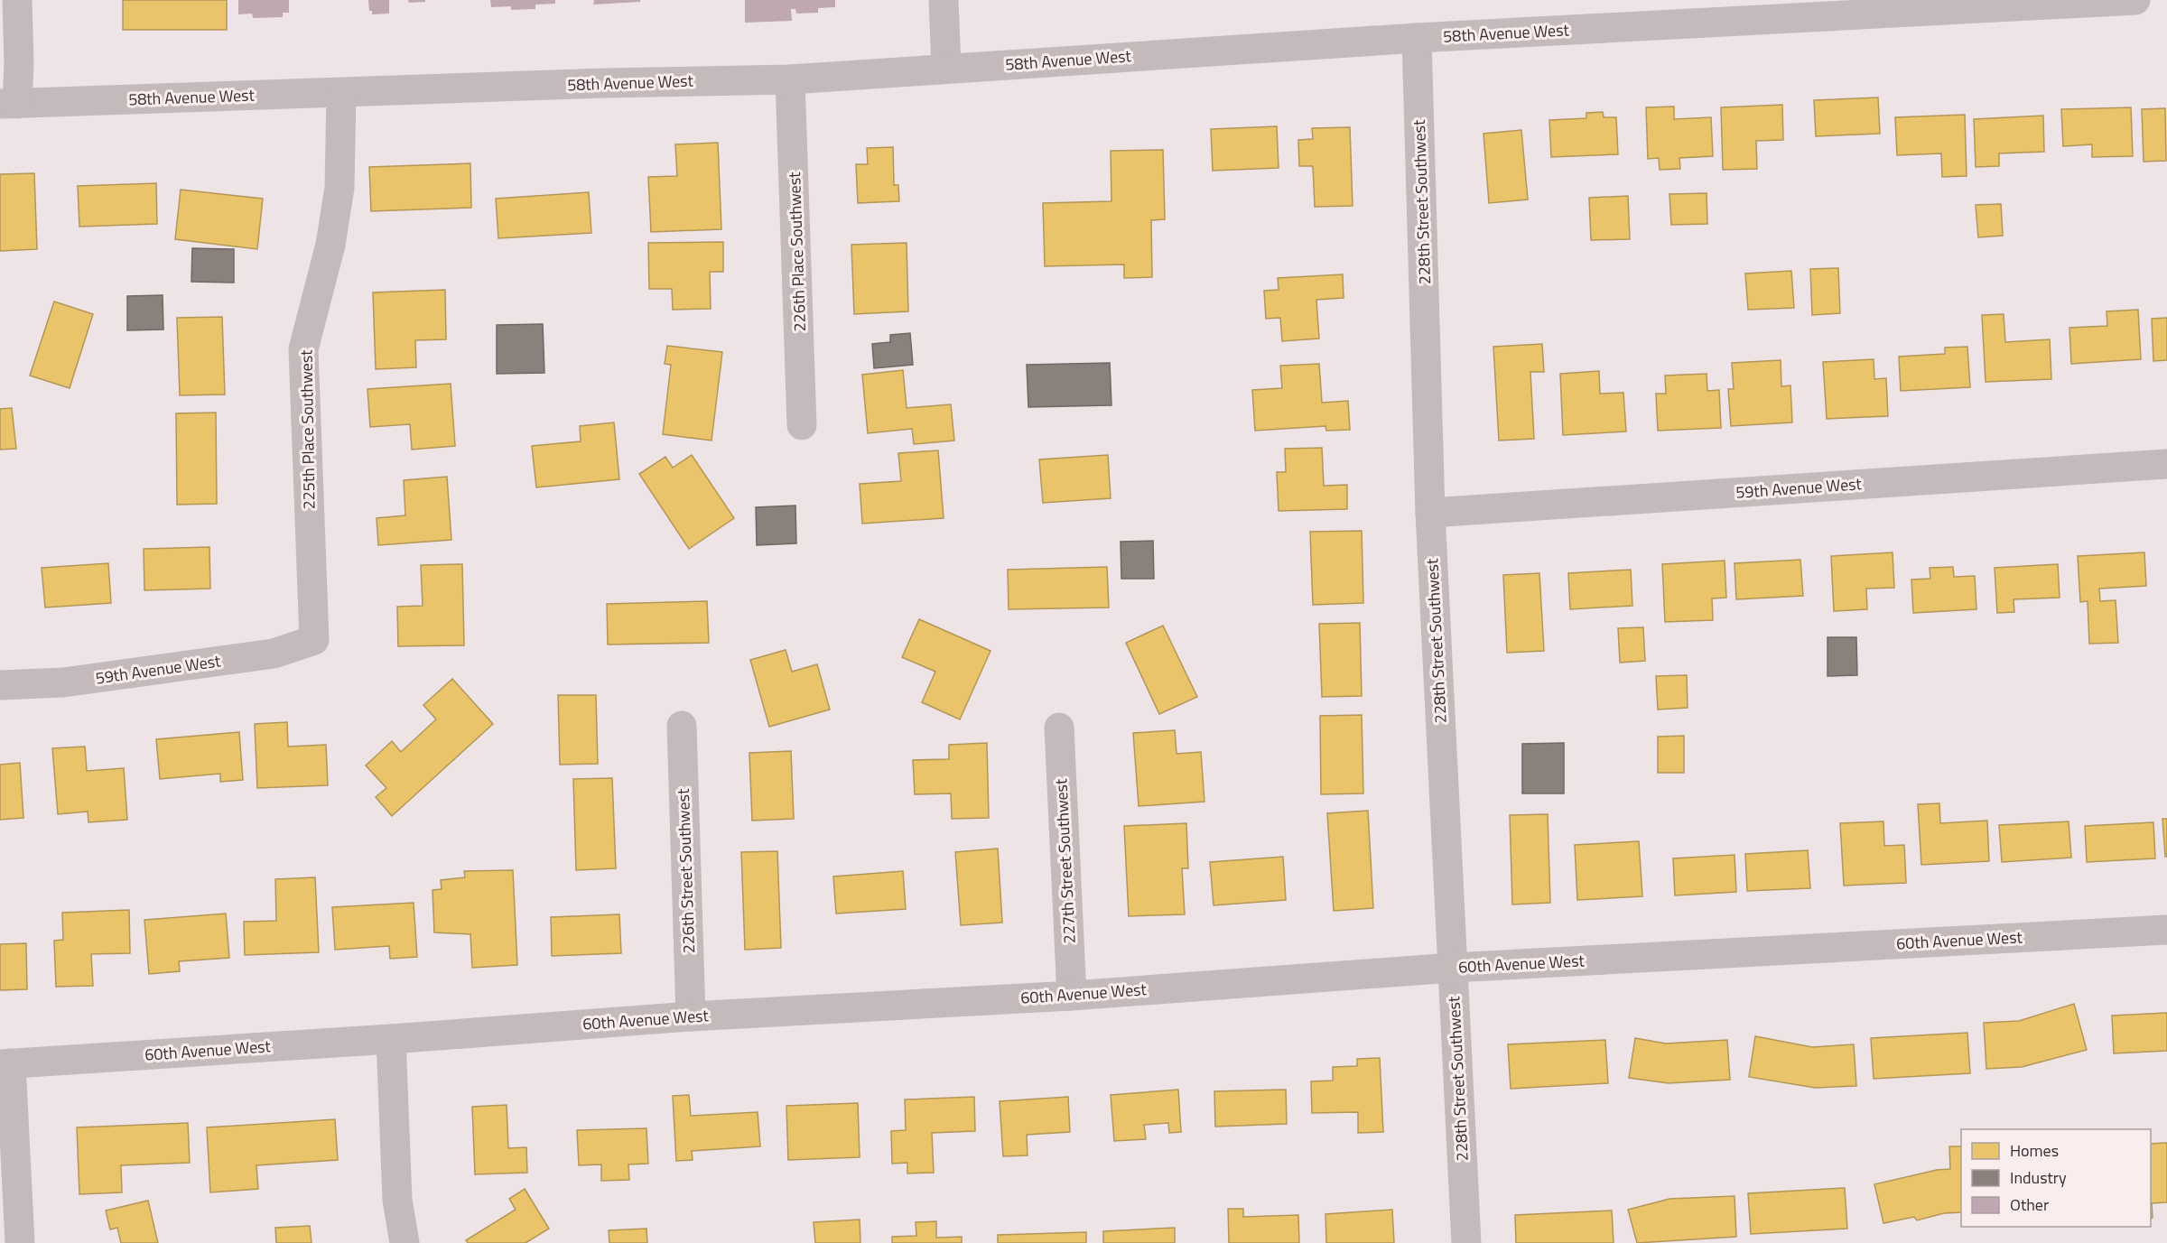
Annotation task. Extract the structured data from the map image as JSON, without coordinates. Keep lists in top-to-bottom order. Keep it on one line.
{"streets":{"street":["58th Avenue West","228th Street Southwest","226th Place Southwest","225th Place Southwest","59th Avenue West","227th Street Southwest","226th Street Southwest","60th Avenue West"]},"crossings":[["58th Avenue West","228th Street Southwest"],["58th Avenue West","226th Place Southwest"],["58th Avenue West","225th Place Southwest"],["228th Street Southwest","59th Avenue West"],["228th Street Southwest","60th Avenue West"],["225th Place Southwest","59th Avenue West"],["227th Street Southwest","60th Avenue West"],["226th Street Southwest","60th Avenue West"]],"legend":["Homes","Industry","Other"]}
